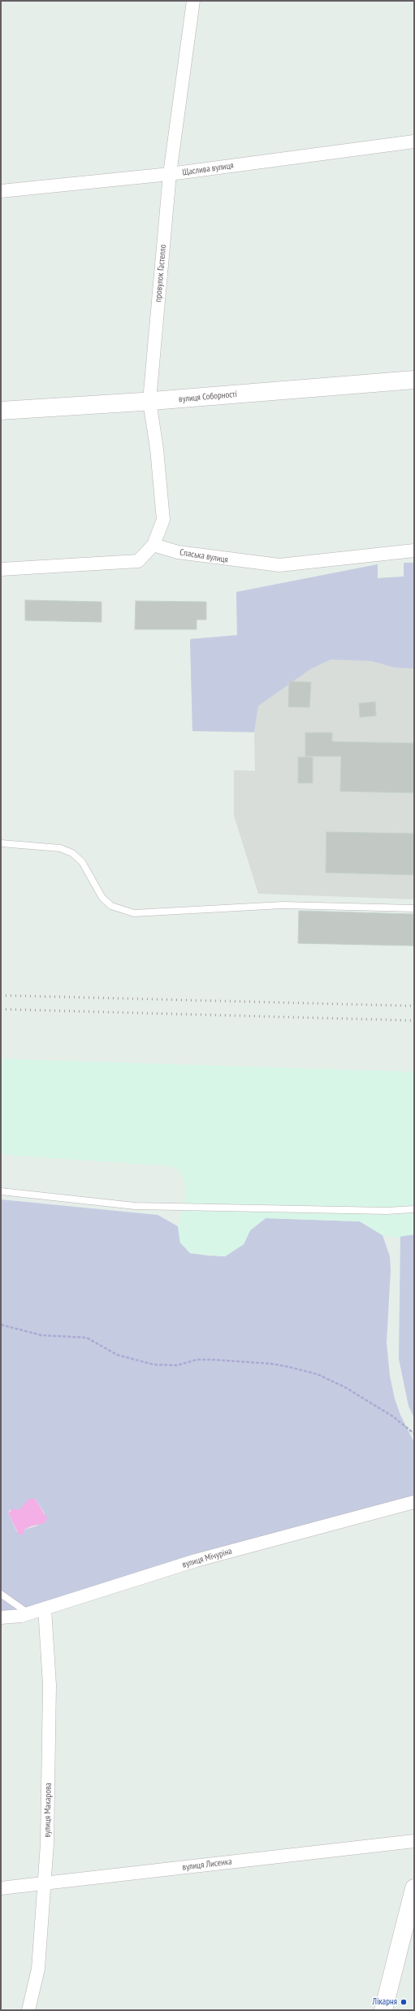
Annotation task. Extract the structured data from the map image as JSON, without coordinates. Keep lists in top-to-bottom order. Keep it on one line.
{"streets":{"street":["Щаслива вулиця","провулок Гастелло","вулиця Соборності","Спаська вулиця","вулиця Мічуріна","вулиця Макарова","вулиця Лисенка"]},"crossings":[["Щаслива вулиця","провулок Гастелло"],["провулок Гастелло","вулиця Соборності"],["провулок Гастелло","Спаська вулиця"],["вулиця Мічуріна","вулиця Макарова"],["вулиця Макарова","вулиця Лисенка"]],"places":["Лікарня"]}
